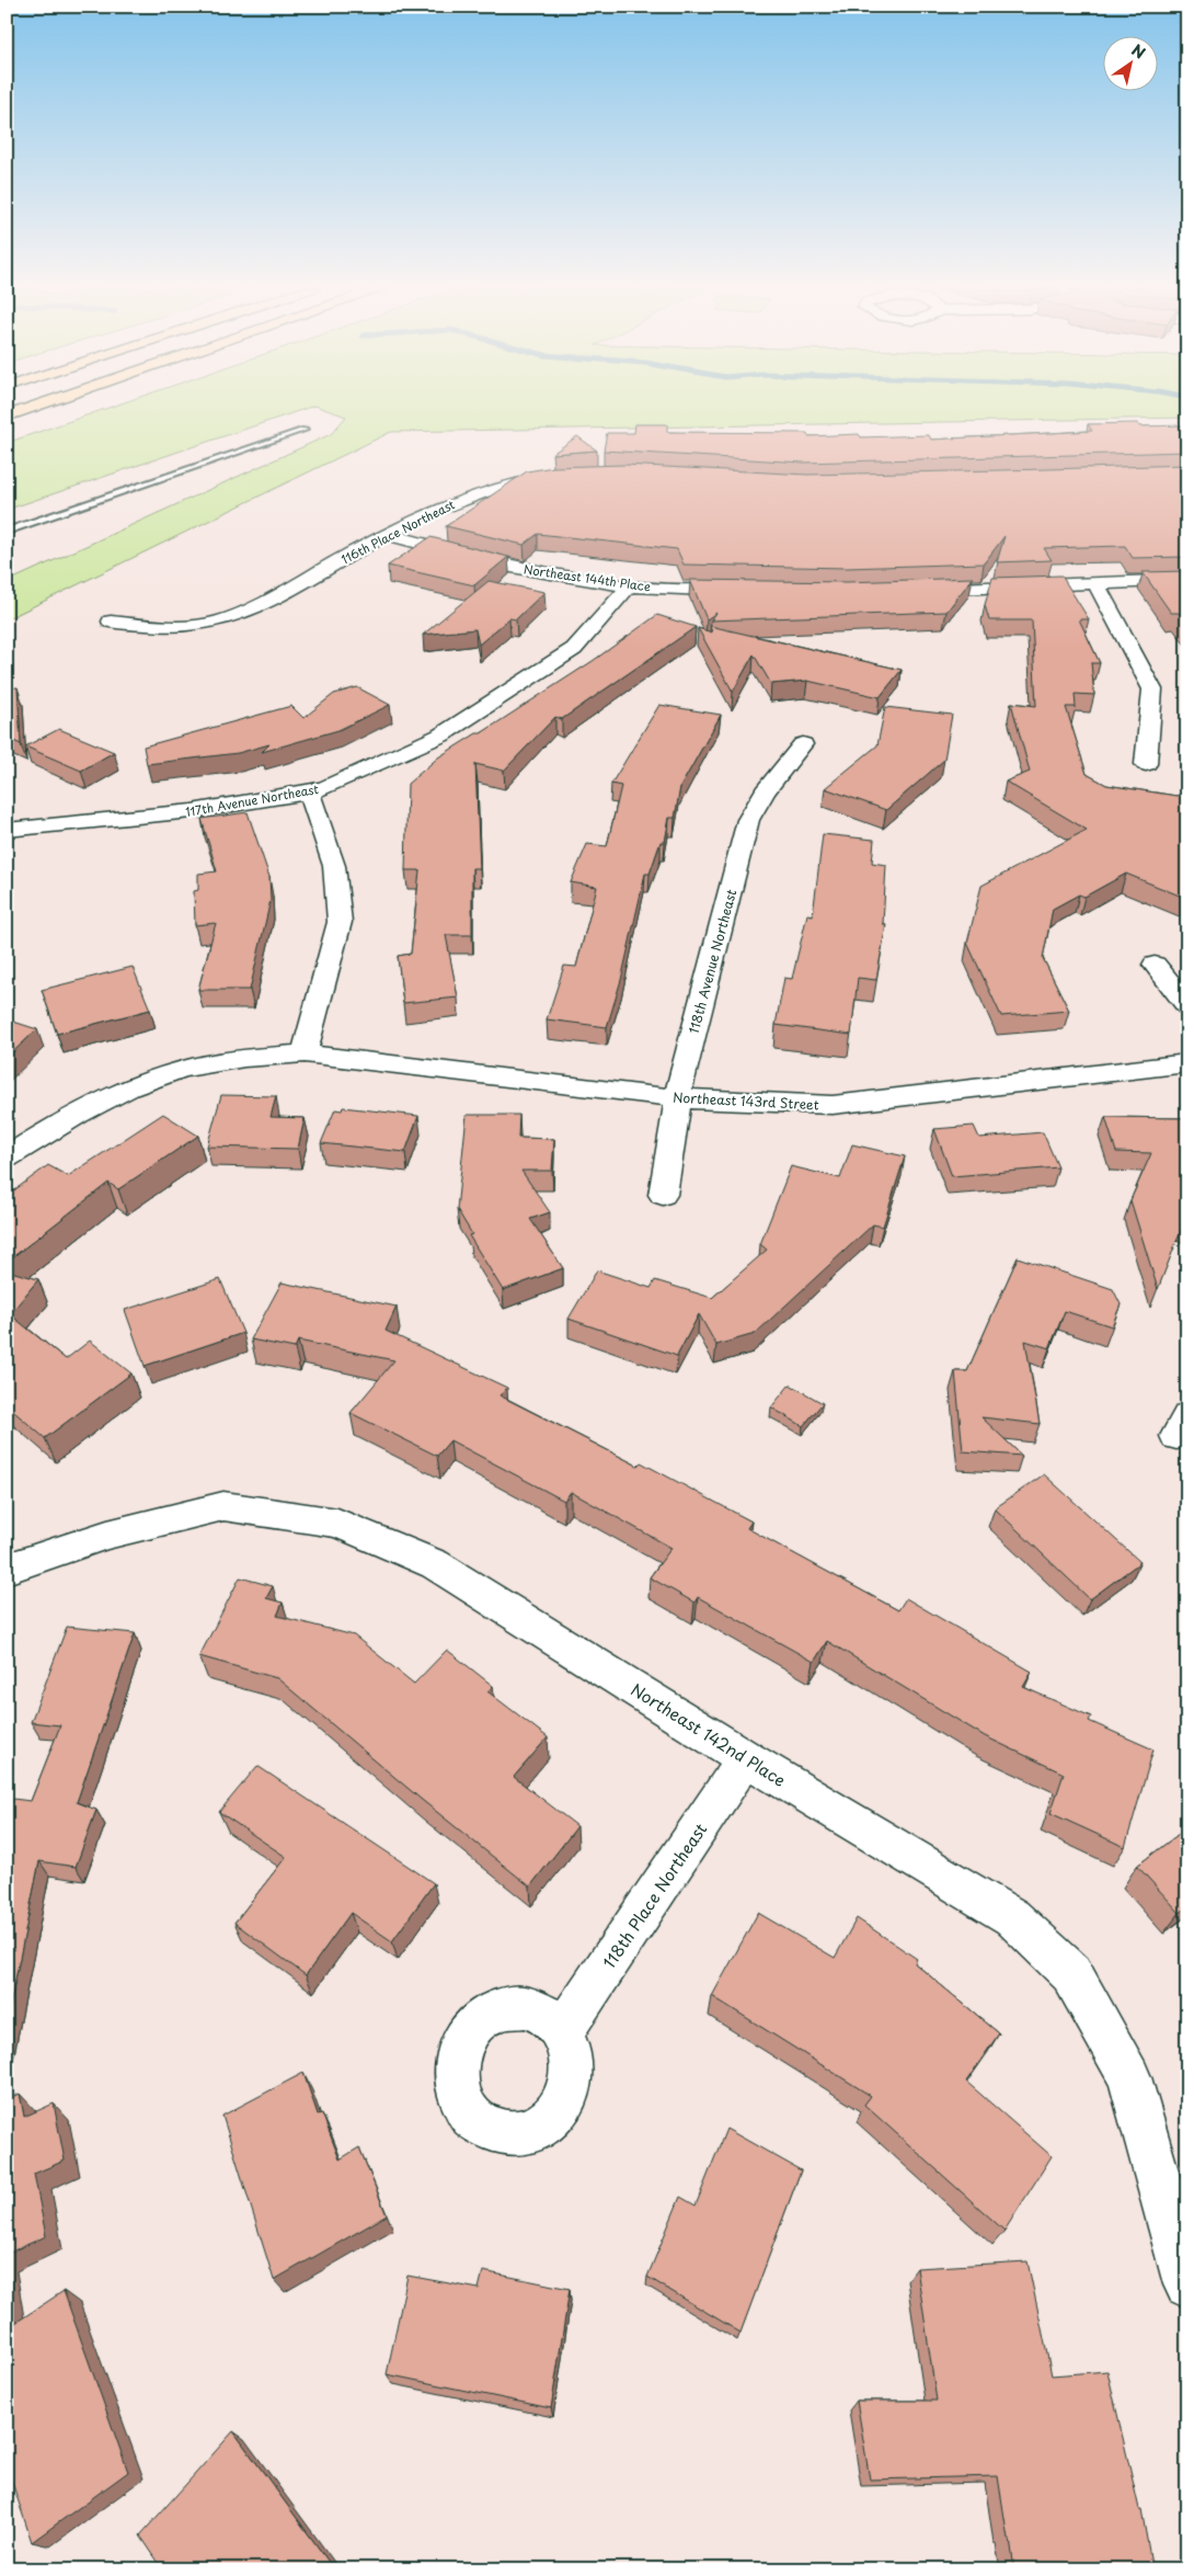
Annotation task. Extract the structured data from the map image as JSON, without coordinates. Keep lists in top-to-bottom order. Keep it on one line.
{"streets":{"street":["116th Place Northeast","Northeast 144th Place","117th Avenue Northeast","118th Avenue Northeast","Northeast 143rd Street","Northeast 142nd Place","118th Place Northeast"]},"crossings":[["116th Place Northeast","Northeast 144th Place"],["Northeast 144th Place","117th Avenue Northeast"],["118th Avenue Northeast","Northeast 143rd Street"],["Northeast 142nd Place","118th Place Northeast"]],"north":"top right"}
